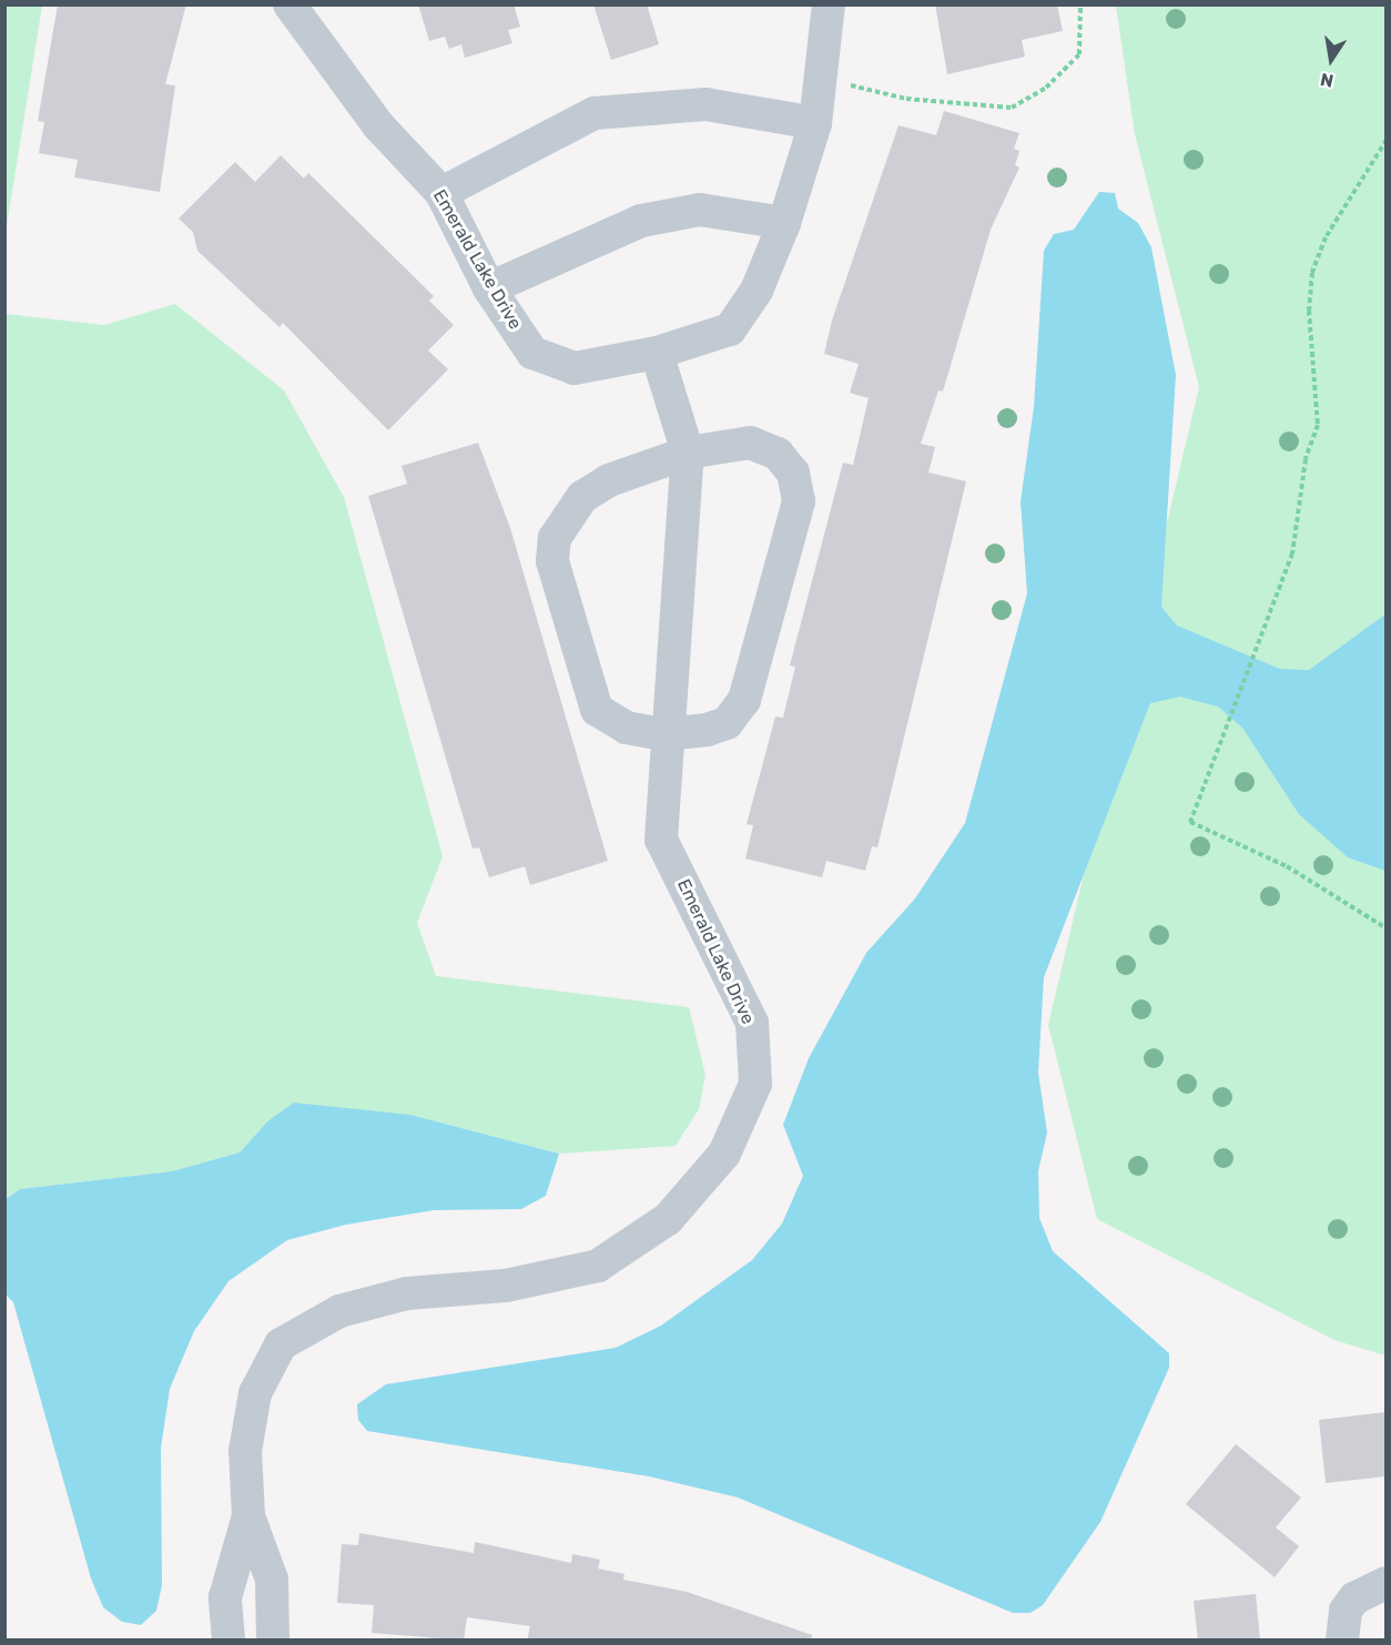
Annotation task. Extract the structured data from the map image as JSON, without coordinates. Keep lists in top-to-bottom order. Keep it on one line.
{"streets":{"street":["Emerald Lake Drive"]},"north":"bottom"}
